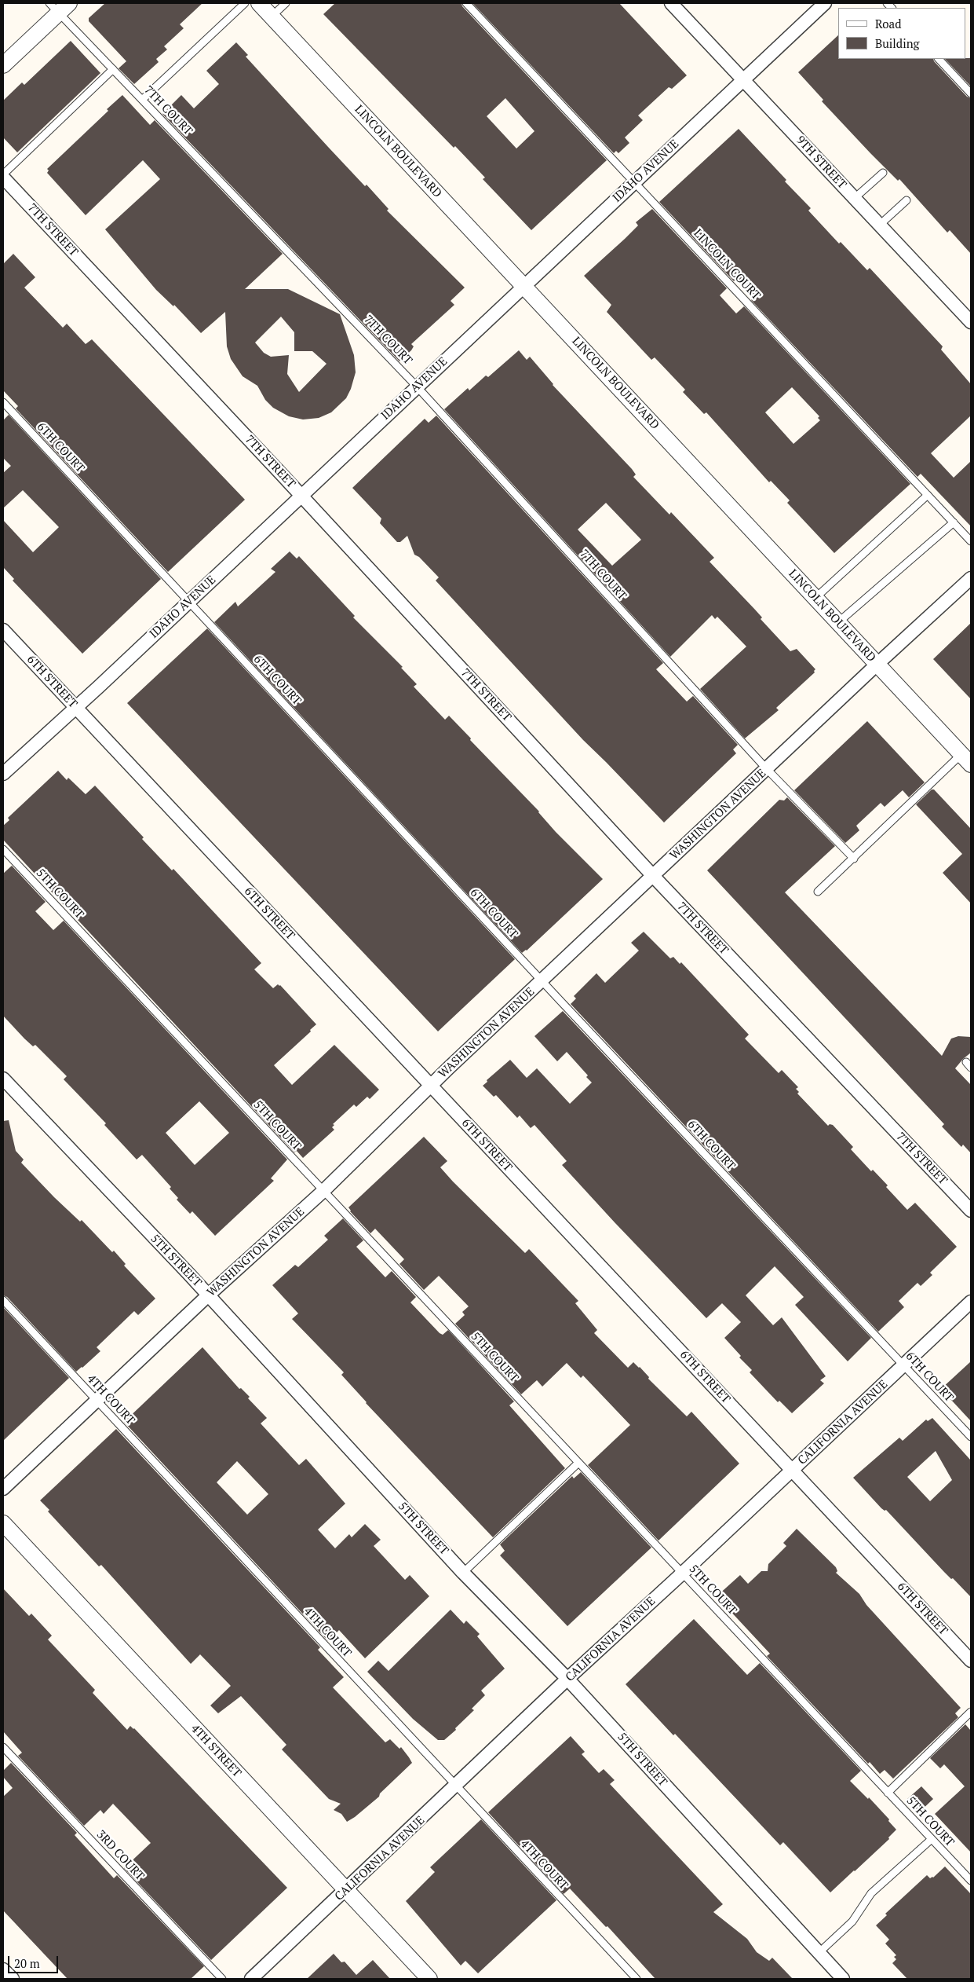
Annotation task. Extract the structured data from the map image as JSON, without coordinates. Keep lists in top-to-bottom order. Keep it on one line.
{"streets":{"street":["LINCOLN BOULEVARD","9TH STREET","IDAHO AVENUE","7TH STREET","6TH STREET","WASHINGTON AVENUE","5TH STREET","CALIFORNIA AVENUE","4TH STREET"],"lane":["7TH COURT","LINCOLN COURT","6TH COURT","5TH COURT","4TH COURT","3RD COURT"]},"crossings":[["7TH COURT","IDAHO AVENUE"],["7TH COURT","WASHINGTON AVENUE"],["LINCOLN BOULEVARD","IDAHO AVENUE"],["LINCOLN BOULEVARD","WASHINGTON AVENUE"],["9TH STREET","IDAHO AVENUE"],["IDAHO AVENUE","7TH STREET"],["IDAHO AVENUE","LINCOLN COURT"],["IDAHO AVENUE","6TH COURT"],["IDAHO AVENUE","6TH STREET"],["7TH STREET","WASHINGTON AVENUE"],["6TH COURT","WASHINGTON AVENUE"],["6TH COURT","CALIFORNIA AVENUE"],["6TH STREET","WASHINGTON AVENUE"],["6TH STREET","CALIFORNIA AVENUE"],["WASHINGTON AVENUE","5TH COURT"],["WASHINGTON AVENUE","5TH STREET"],["WASHINGTON AVENUE","4TH COURT"],["5TH COURT","CALIFORNIA AVENUE"],["5TH STREET","CALIFORNIA AVENUE"],["4TH COURT","CALIFORNIA AVENUE"],["CALIFORNIA AVENUE","4TH STREET"]],"legend":["Road","Building"],"scale_bar":"20 m"}
